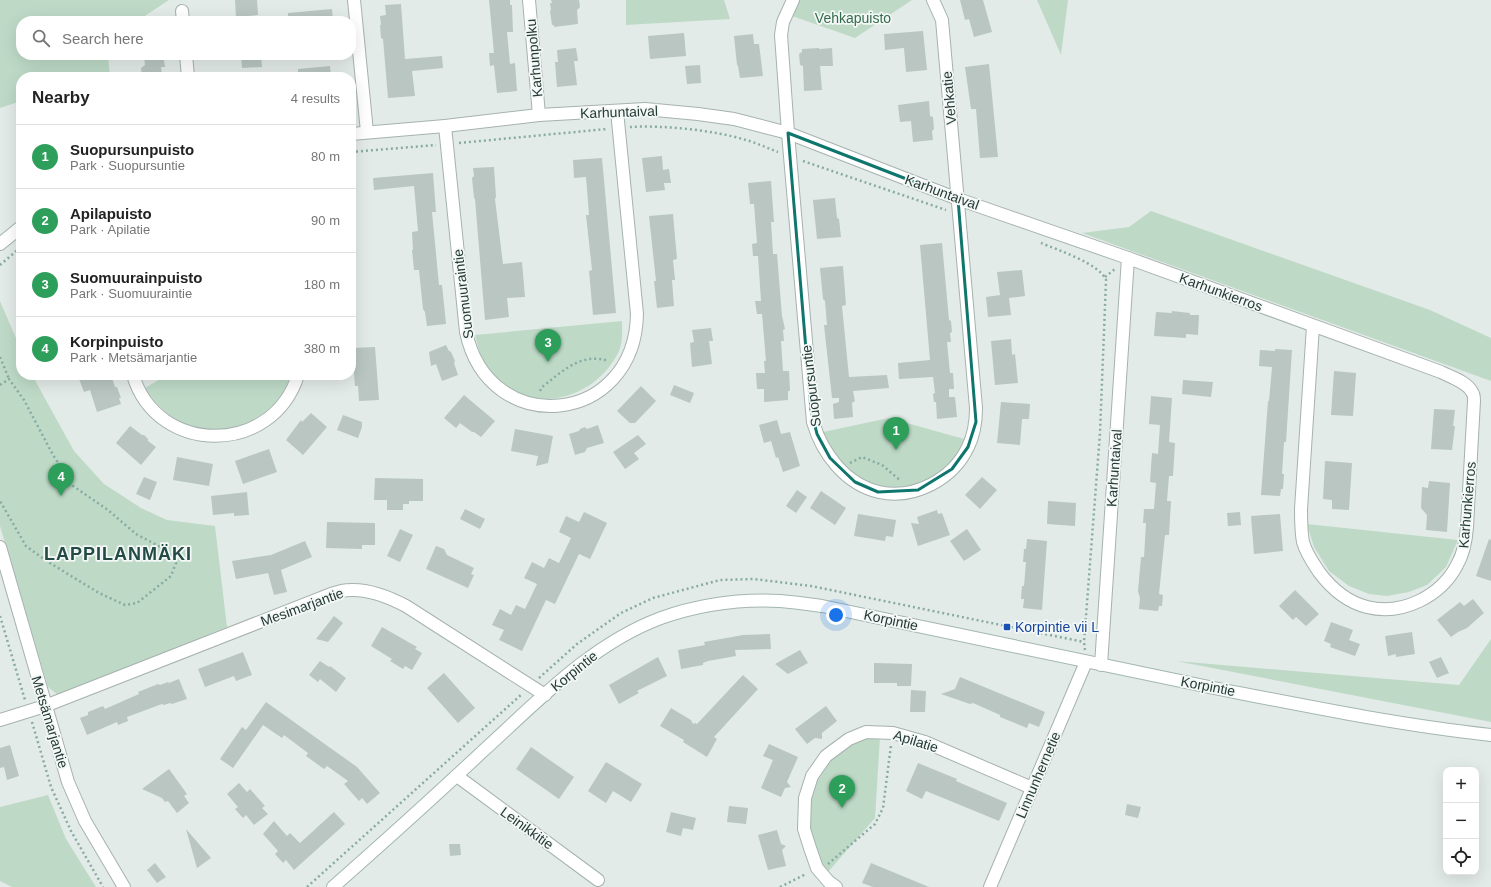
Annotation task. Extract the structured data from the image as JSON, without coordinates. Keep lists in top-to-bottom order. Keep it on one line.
{"streets":{"street":["Karhunpolku","Vehkatie","Karhuntaival","Karhunkierros","Suomuuraintie","Suopursuntie","Mesimarjantie","Korpintie","Metsämarjantie","Apilatie","Linnunhernetie","Leinikkitie"]},"crossings":[["Karhunpolku","Karhuntaival"],["Vehkatie","Karhuntaival"],["Vehkatie","Suopursuntie"],["Karhuntaival","Karhunkierros"],["Karhuntaival","Suomuuraintie"],["Karhuntaival","Suopursuntie"],["Karhuntaival","Korpintie"],["Mesimarjantie","Korpintie"],["Mesimarjantie","Metsämarjantie"],["Korpintie","Linnunhernetie"],["Korpintie","Leinikkitie"],["Apilatie","Linnunhernetie"]],"districts":["LAPPILANMÄKI"],"parks":["Vehkapuisto"],"places":{"transit":["Korpintie vii L"]},"page":{"search":"Search here","heading":["Nearby","4 results"],"list":[{"mark":"1","name":"Suopursunpuisto","note":"Park · Suopursuntie","value":"80 m"},{"mark":"2","name":"Apilapuisto","note":"Park · Apilatie","value":"90 m"},{"mark":"3","name":"Suomuurainpuisto","note":"Park · Suomuuraintie","value":"180 m"},{"mark":"4","name":"Korpinpuisto","note":"Park · Metsämarjantie","value":"380 m"}],"pins":["3","1","4","2"],"map_buttons":["+","−"]}}
